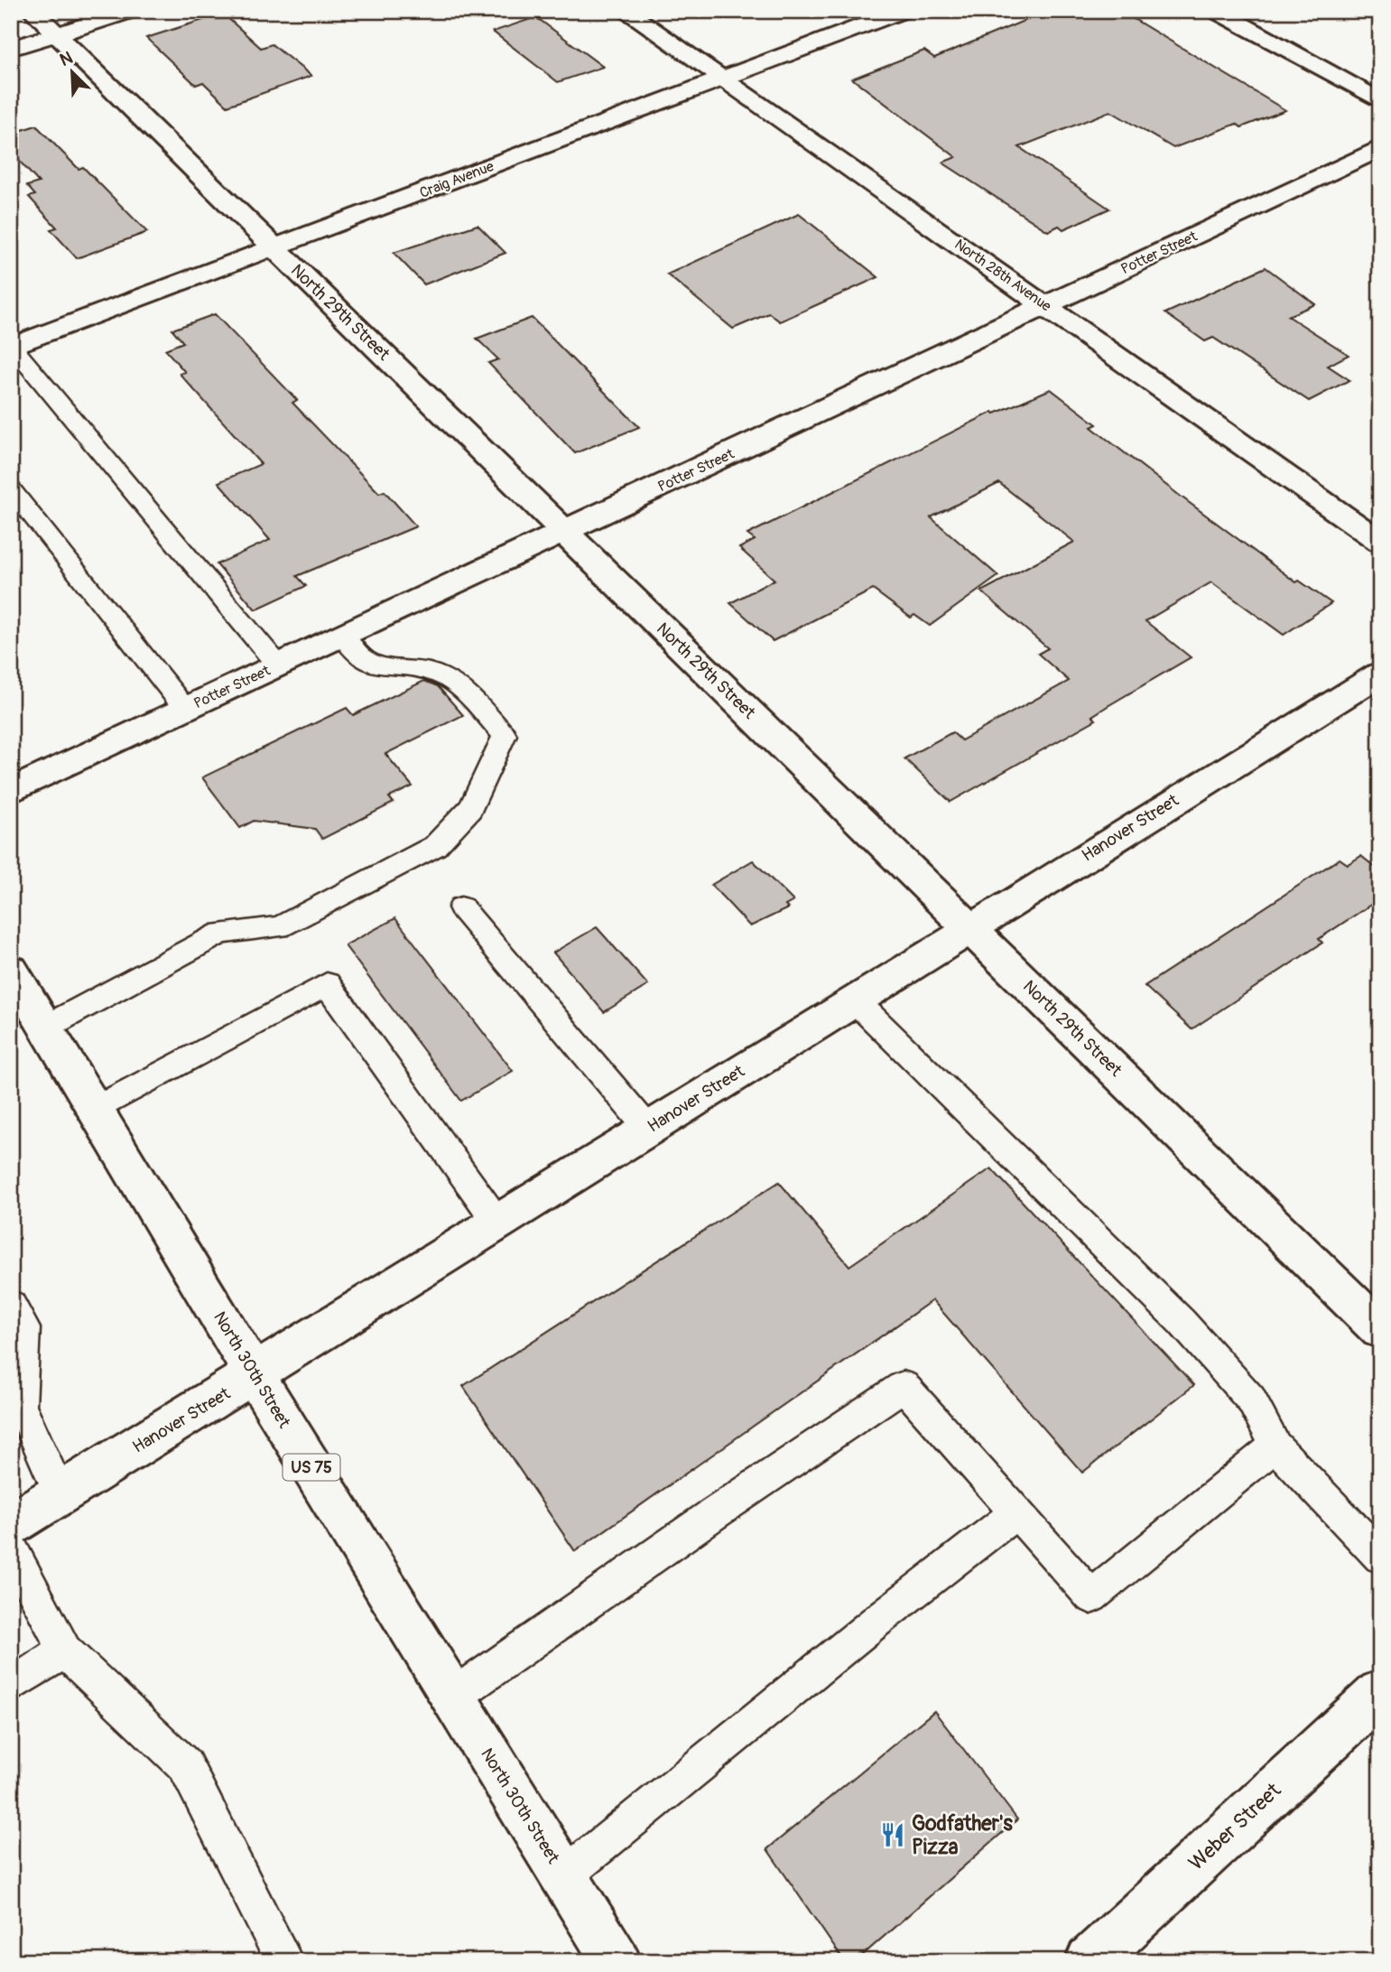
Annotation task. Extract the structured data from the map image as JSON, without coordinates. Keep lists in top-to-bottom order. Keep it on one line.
{"streets":{"main road":["Craig Avenue","Potter Street","North 28th Avenue","North 29th Street","Hanover Street","North 30th Street","US 75","Weber Street"]},"crossings":[["Craig Avenue","North 28th Avenue"],["Craig Avenue","North 29th Street"],["Potter Street","North 28th Avenue"],["Potter Street","North 29th Street"],["North 29th Street","Hanover Street"],["Hanover Street","North 30th Street"]],"places":{"restaurant":["Godfather's Pizza"]},"north":"top left"}
